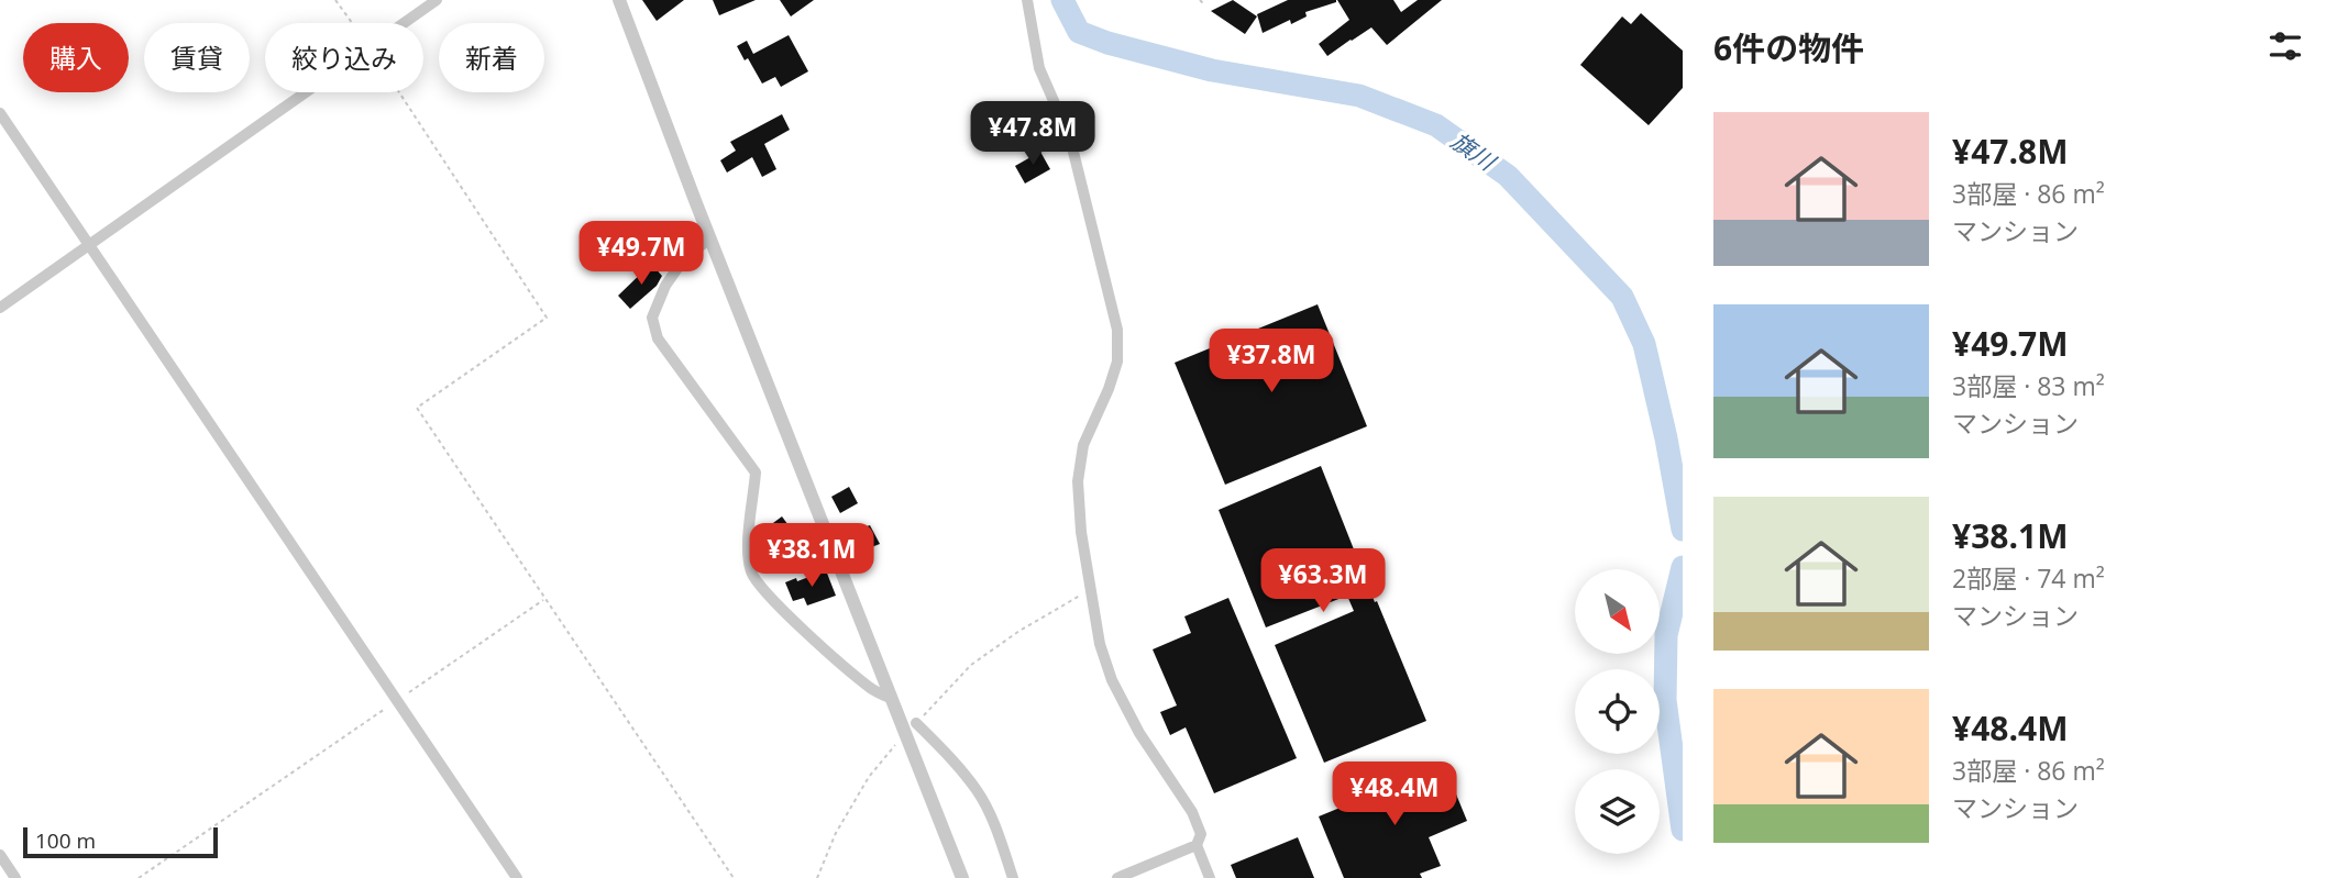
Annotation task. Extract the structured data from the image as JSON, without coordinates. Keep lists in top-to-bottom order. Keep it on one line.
{"water":["旗川"],"scale_bar":"100 m","north":"bottom right","page":{"heading":"6件の物件","chip":["購入","賃貸","絞り込み","新着"],"list":[{"name":"¥47.8M","note":"3部屋 · 86 m² · マンション"},{"name":"¥49.7M","note":"3部屋 · 83 m² · マンション"},{"name":"¥38.1M","note":"2部屋 · 74 m² · マンション"},{"name":"¥48.4M","note":"3部屋 · 86 m² · マンション"}],"price":["¥47.8M","¥49.7M","¥37.8M","¥38.1M","¥63.3M","¥48.4M"],"scale":"100 m"}}
